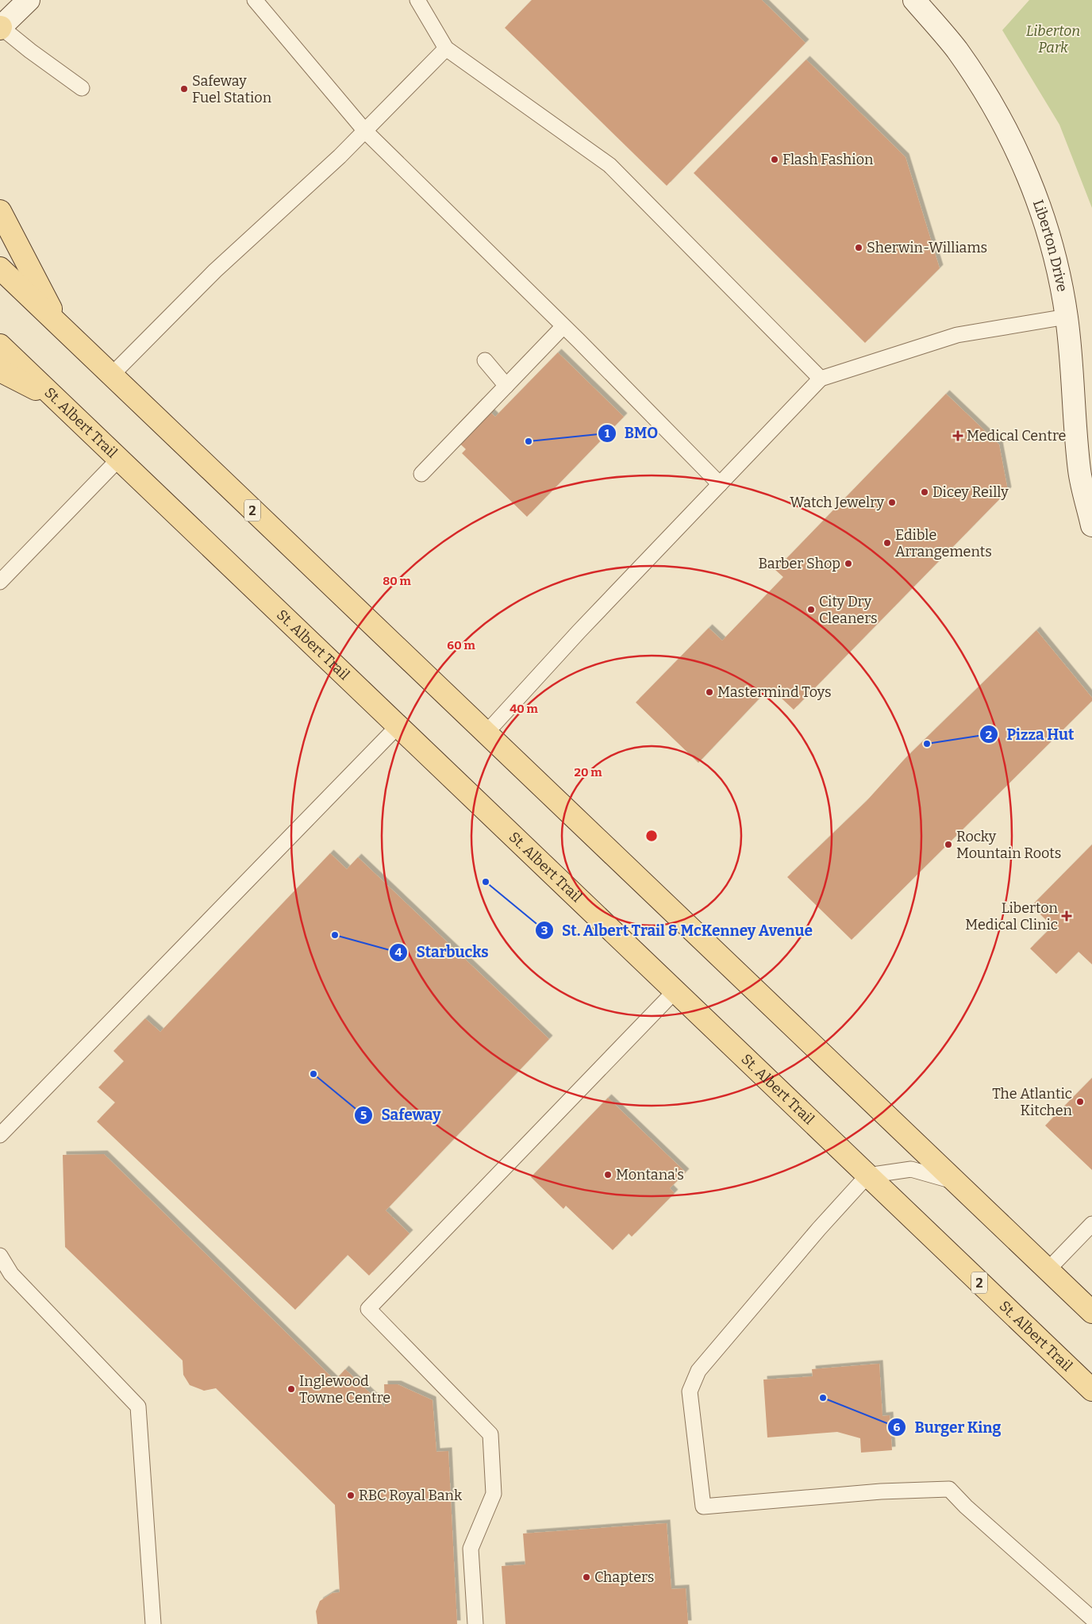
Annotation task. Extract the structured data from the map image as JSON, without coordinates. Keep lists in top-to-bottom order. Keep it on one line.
{"streets":{"main road":["St. Albert Trail","2"],"street":["Liberton Drive"]},"parks":["Liberton Park"],"places":{"other":["Safeway Fuel Station","Flash Fashion","Sherwin-Williams","BMO","Dicey Reilly","Watch Jewelry","Edible Arrangements","Barber Shop","City Dry Cleaners","Mastermind Toys","Pizza Hut","Rocky Mountain Roots","St. Albert Trail & McKenney Avenue","Starbucks","Safeway","The Atlantic Kitchen","Montana's","Inglewood Towne Centre","Burger King","RBC Royal Bank","Chapters"],"health":["Medical Centre","Liberton Medical Clinic"]},"rings":["80 m","60 m","40 m","20 m"]}
